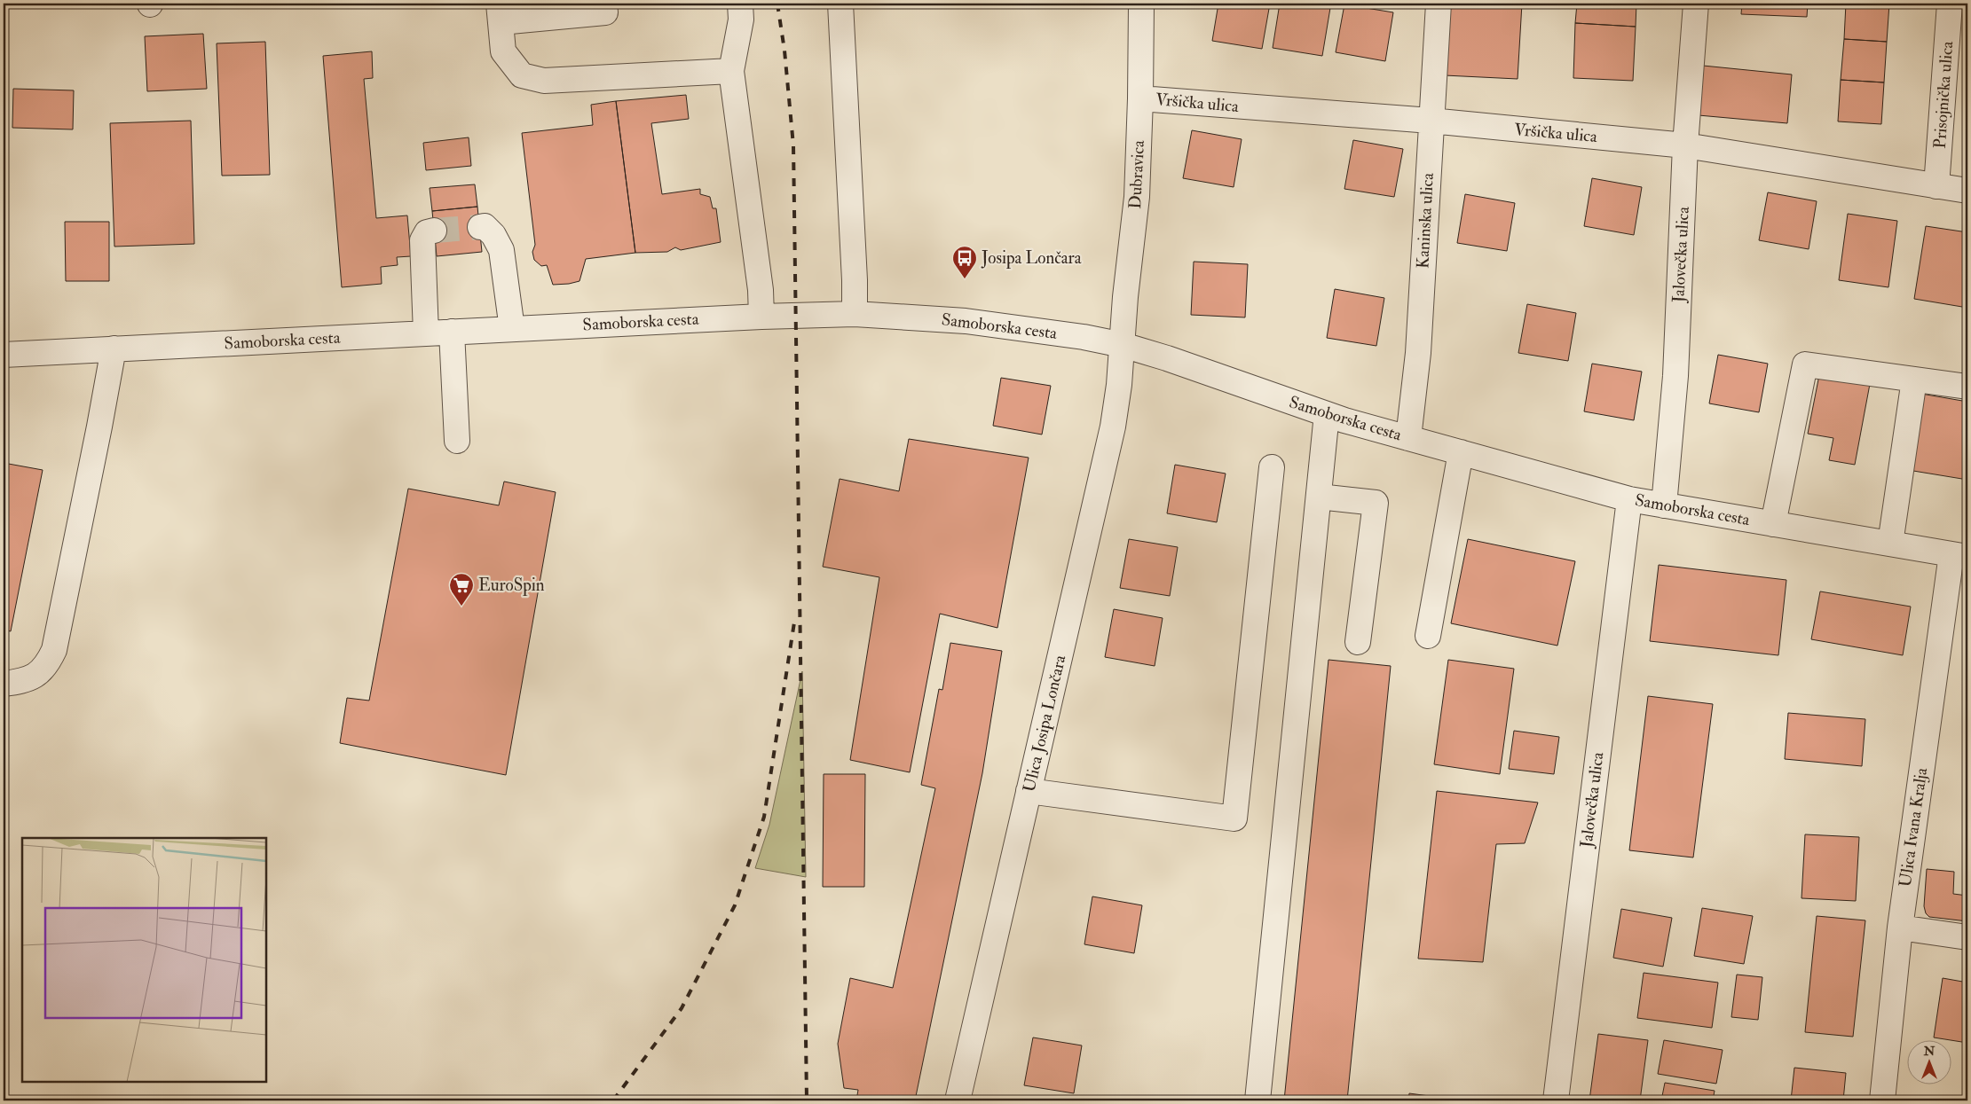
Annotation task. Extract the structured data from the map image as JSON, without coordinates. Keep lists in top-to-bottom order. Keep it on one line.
{"streets":{"street":["Prisojnička ulica","Vršička ulica","Dubravica","Kaninska ulica","Jalovečka ulica","Samoborska cesta","Ulica Josipa Lončara","Ulica Ivana Kralja"]},"crossings":[["Prisojnička ulica","Vršička ulica"],["Vršička ulica","Dubravica"],["Vršička ulica","Kaninska ulica"],["Vršička ulica","Jalovečka ulica"],["Dubravica","Samoborska cesta"],["Dubravica","Ulica Josipa Lončara"],["Kaninska ulica","Samoborska cesta"],["Jalovečka ulica","Samoborska cesta"],["Samoborska cesta","Ulica Josipa Lončara"],["Samoborska cesta","Ulica Ivana Kralja"]],"places":{"bus stop":["Josipa Lončara"],"supermarket":["EuroSpin"]},"north":"top"}
